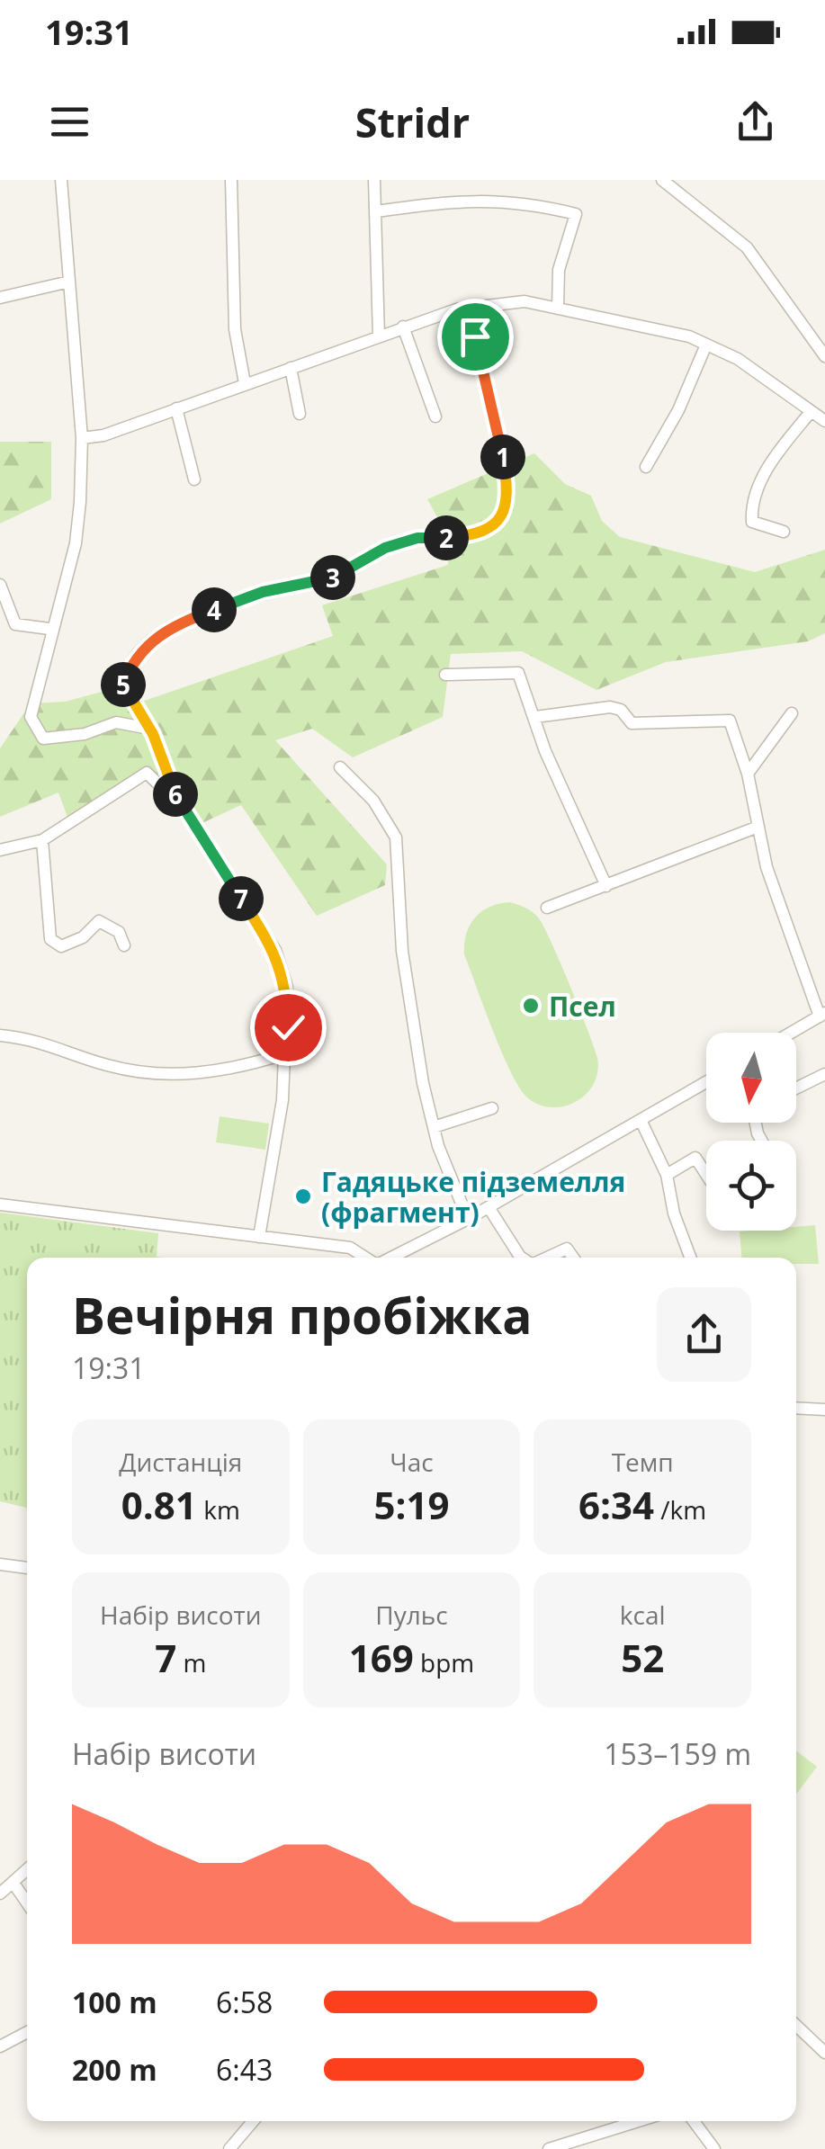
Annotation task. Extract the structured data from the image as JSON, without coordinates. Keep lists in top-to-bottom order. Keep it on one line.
{"places":["Псел","Гадяцьке підземелля (фрагмент)"],"north":"bottom","page":{"status":"19:31","header":"Stridr","pins":["1","2","3","4","5","6","7"],"heading":["Вечірня пробіжка","19:31"],"stats":[["Дистанція","0.81 km"],["Час","5:19"],["Темп","6:34 /km"],["Набір висоти","7 m"],["Пульс","169 bpm"],["kcal","52"]],"chart":["Набір висоти","153–159 m"],"list":[{"name":"100 m","note":"6:58"},{"name":"200 m","note":"6:43"}]}}
